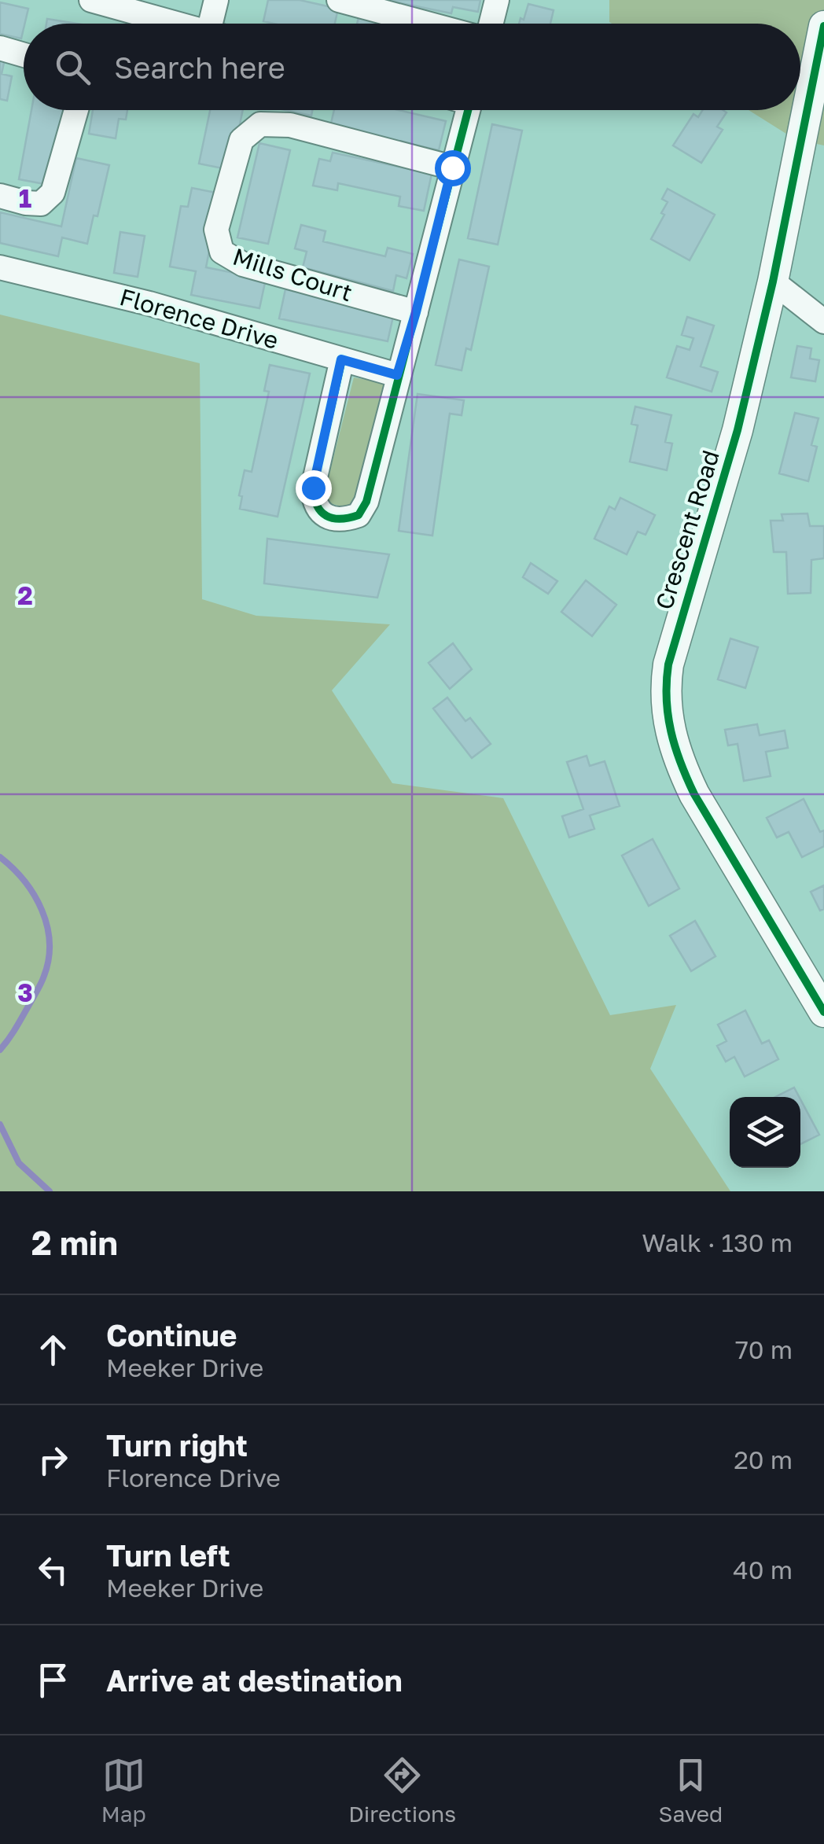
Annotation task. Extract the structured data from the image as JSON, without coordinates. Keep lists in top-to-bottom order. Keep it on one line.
{"streets":{"street":["Mills Court","Florence Drive","Crescent Road"]},"page":{"search":"Search here","heading":["2 min","Walk · 130 m"],"list":[["Continue","Meeker Drive","70 m"],["Turn right","Florence Drive","20 m"],["Turn left","Meeker Drive","40 m"],"Arrive at destination"],"nav":["Map","Directions","Saved"]},"grid":{"rows":["1","2","3"]}}
